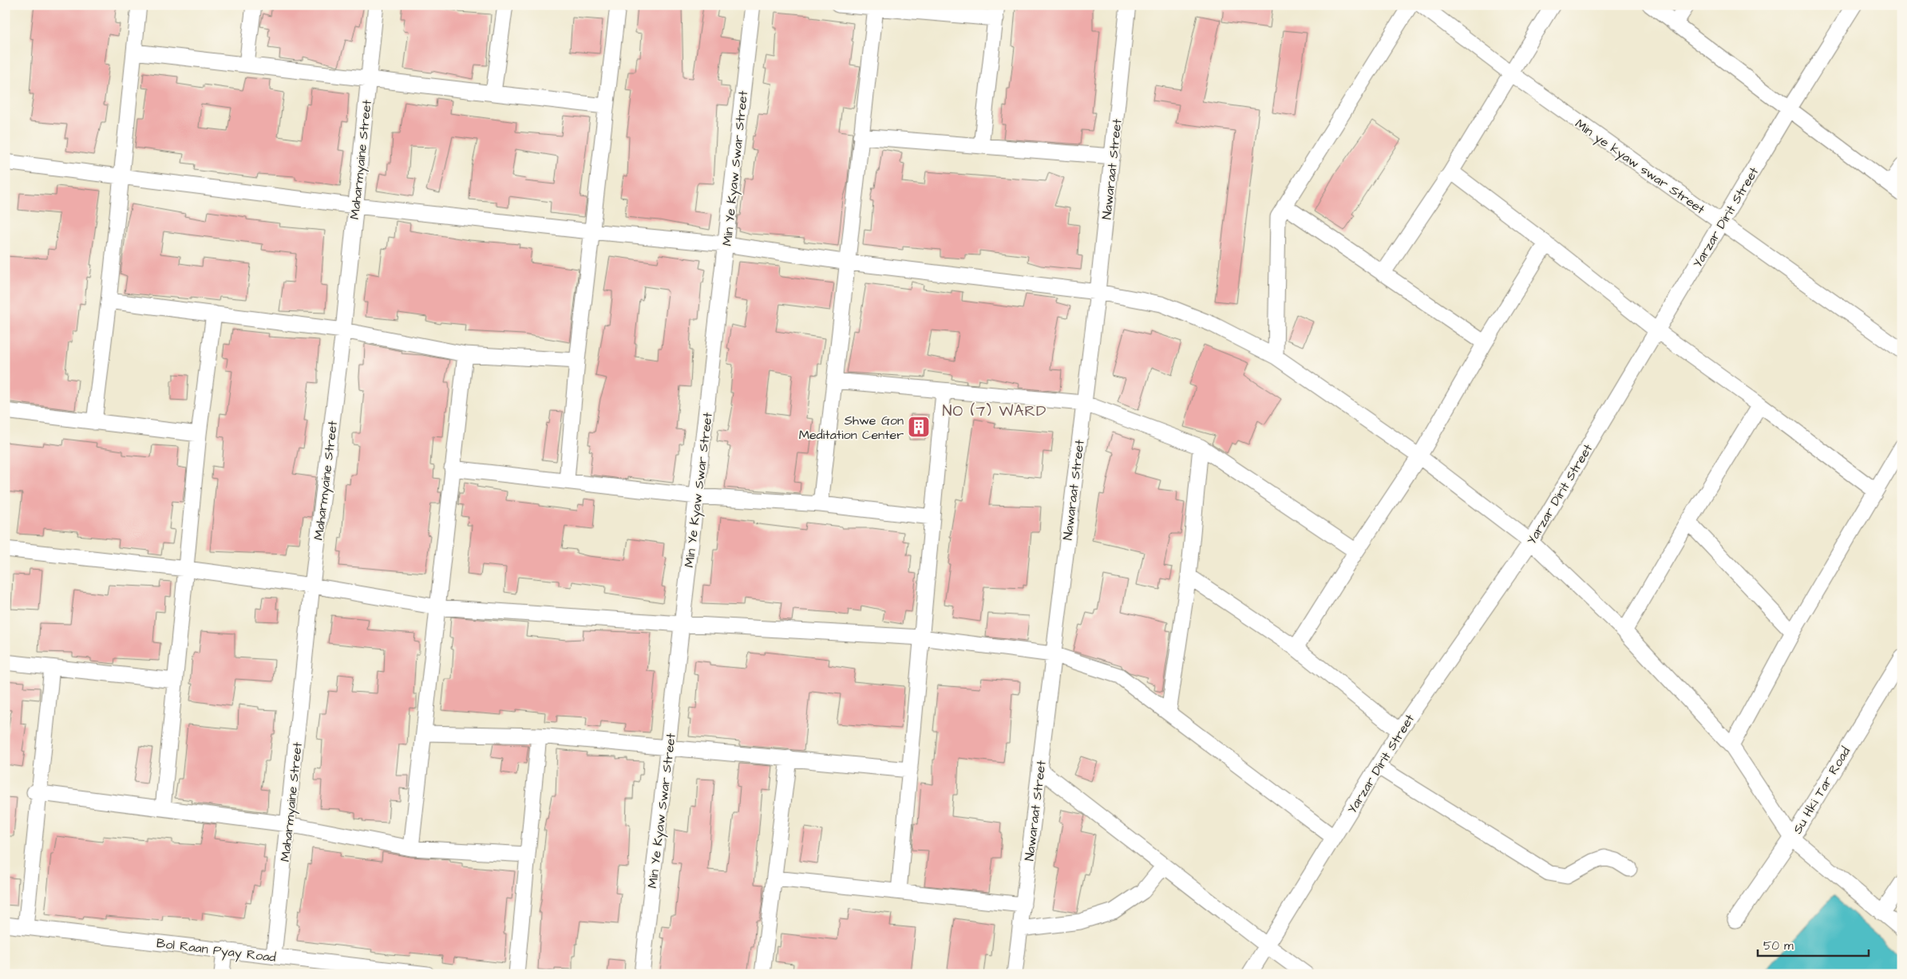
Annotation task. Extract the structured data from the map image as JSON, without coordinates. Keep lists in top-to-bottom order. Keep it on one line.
{"streets":{"street":["Maharmyaine Street","Min ye kyaw swar Street","Min Ye Kyaw Swar Street","Nawaraat Street","Yarzar Dirit Street","Su Hki Tar Road","Bol Raan Pyay Road"]},"crossings":[["Maharmyaine Street","Bol Raan Pyay Road"],["Min ye kyaw swar Street","Yarzar Dirit Street"]],"districts":["NO (7) WARD"],"places":{"building":["Shwe Gon Meditation Center"]},"scale_bar":"50 m"}
